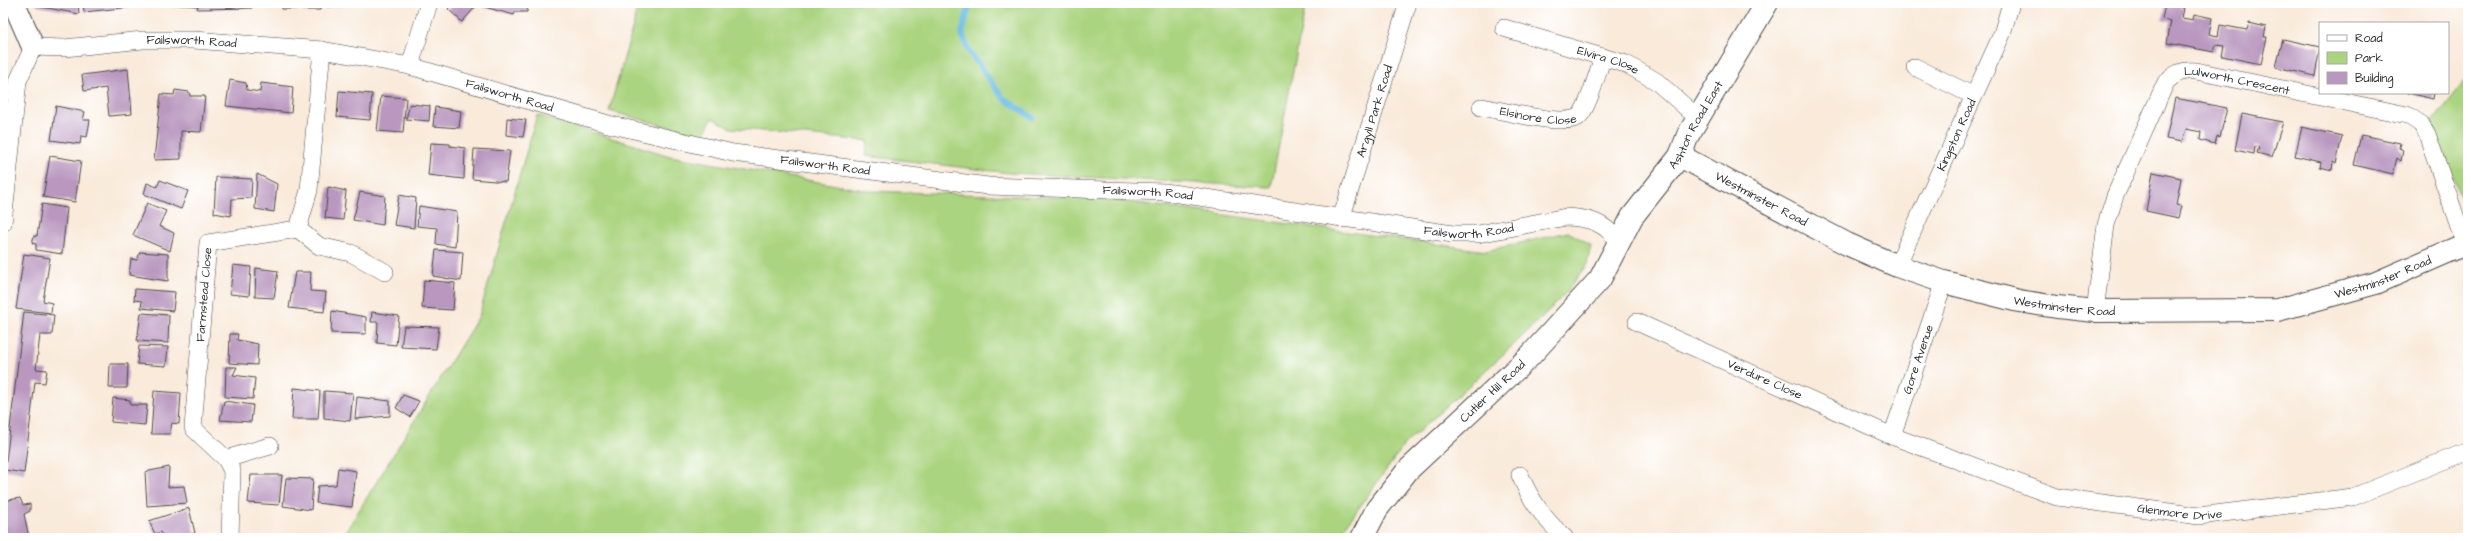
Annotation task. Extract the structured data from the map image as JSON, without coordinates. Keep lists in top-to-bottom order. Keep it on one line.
{"streets":{"street":["Failsworth Road","Elvira Close","Lulworth Crescent","Argyll Park Road","Elsinore Close","Ashton Road East","Kingston Road","Westminster Road","Farmstead Close","Gore Avenue","Verdure Close","Cutler Hill Road","Glenmore Drive"]},"crossings":[["Failsworth Road","Argyll Park Road"],["Failsworth Road","Ashton Road East"],["Failsworth Road","Cutler Hill Road"],["Elvira Close","Elsinore Close"],["Elvira Close","Ashton Road East"],["Lulworth Crescent","Westminster Road"],["Ashton Road East","Westminster Road"],["Ashton Road East","Cutler Hill Road"],["Kingston Road","Westminster Road"],["Westminster Road","Gore Avenue"],["Gore Avenue","Verdure Close"],["Gore Avenue","Glenmore Drive"],["Verdure Close","Glenmore Drive"]],"legend":["Road","Park","Building"]}
